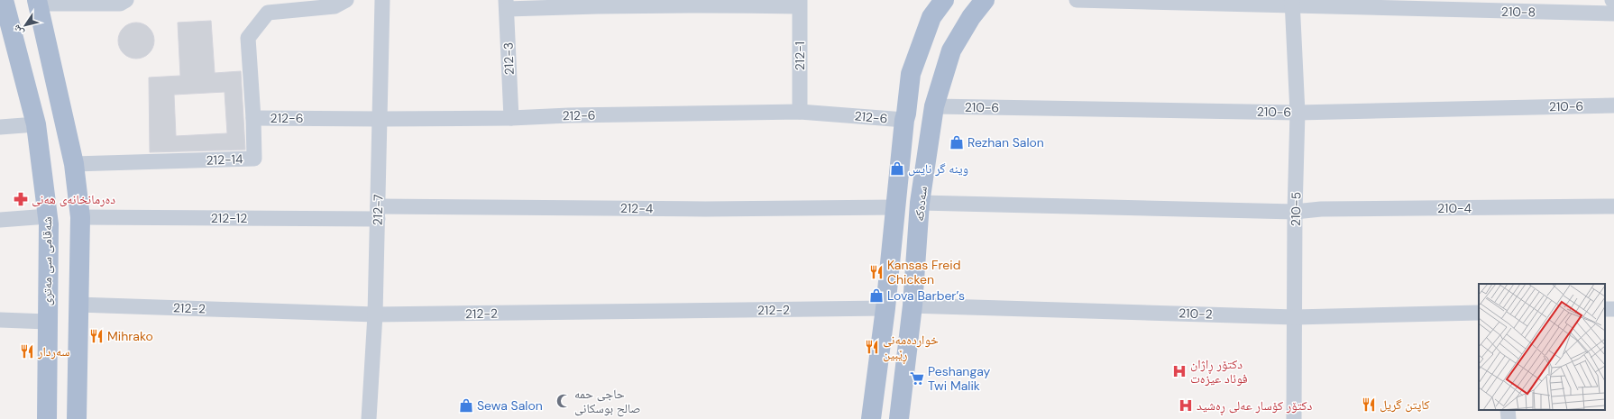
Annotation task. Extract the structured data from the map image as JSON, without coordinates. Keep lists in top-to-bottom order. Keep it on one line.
{"streets":{"main road":["سەدەکە","شەقامی سی مەتری"],"street":["210-8","212-1","212-3","210-6","212-6","212-14","212-4","210-4","210-5","212-7","212-12","212-2","210-2"]},"crossings":[["210-8","210-5"],["212-1","212-6"],["212-3","212-6"],["210-6","سەدەکە"],["210-6","210-5"],["212-6","212-14"],["212-6","212-7"],["سەدەکە","210-4"],["سەدەکە","210-2"],["212-4","212-7"],["212-4","212-12"],["210-4","210-5"],["210-5","210-2"],["212-7","212-12"],["212-7","212-2"]],"places":{"shop":["Rezhan Salon","وینه گر نایس","Lova Barber’s","Sewa Salon"],"pharmacy":["دەرمانخانەی هەنی"],"restaurant":["Kansas Freid Chicken","Mihrako","خواردە‌مە‌نی ڕێبین","سەردار","کاپتن گریل"],"hospital":["دکتۆر ڕاژان فوئاد عیزەت","دکتۆر کۆسار عەلی ڕەشید"],"supermarket":["Peshangay Twi Malik"],"mosque":["حاجی حمه صالح بوسکانی"]},"north":"bottom left"}
